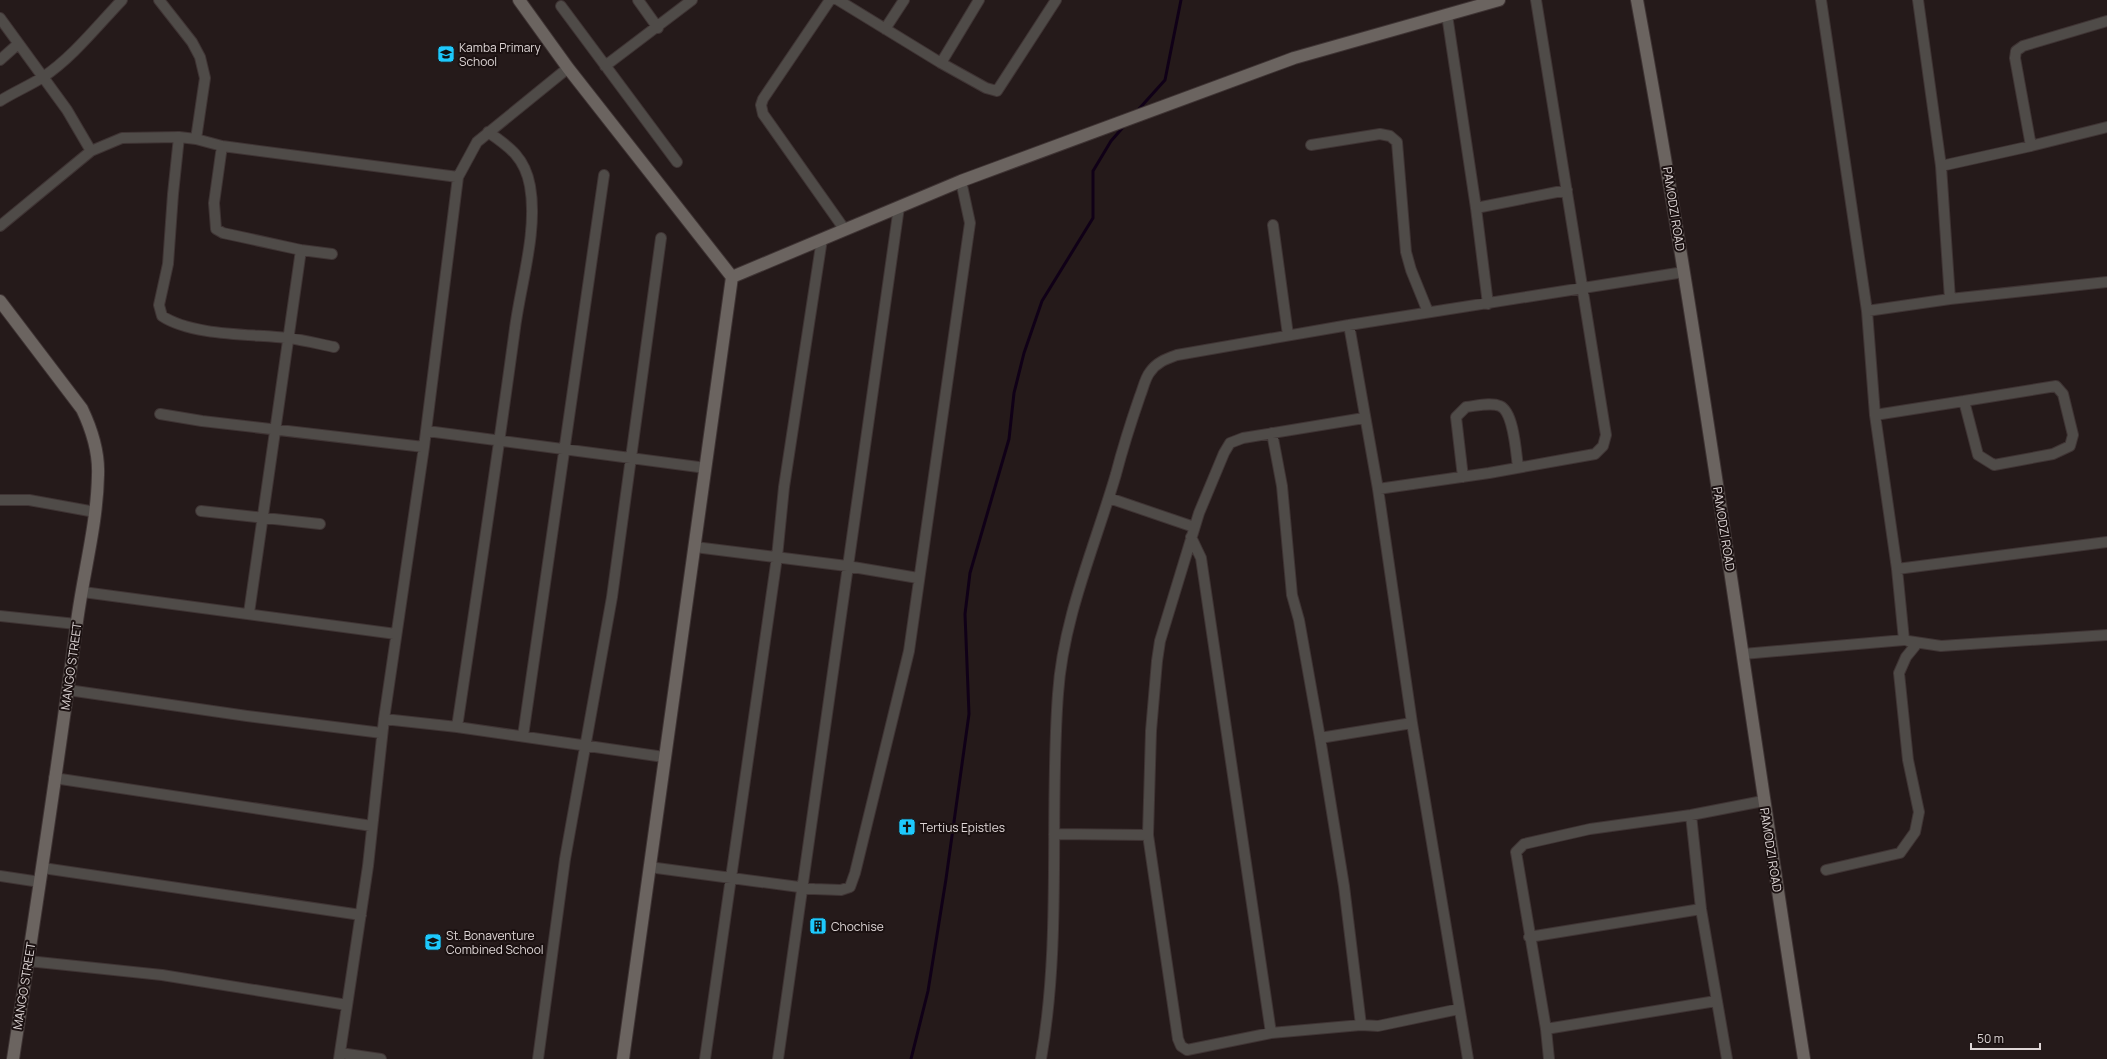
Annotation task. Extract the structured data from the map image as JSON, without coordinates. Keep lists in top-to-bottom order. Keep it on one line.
{"streets":{"street":["PAMODZI ROAD","MANGO STREET"]},"places":{"school or university":["Kamba Primary School","St. Bonaventure Combined School"],"church":["Tertius Epistles"],"building":["Chochise"]},"scale_bar":"50 m"}
